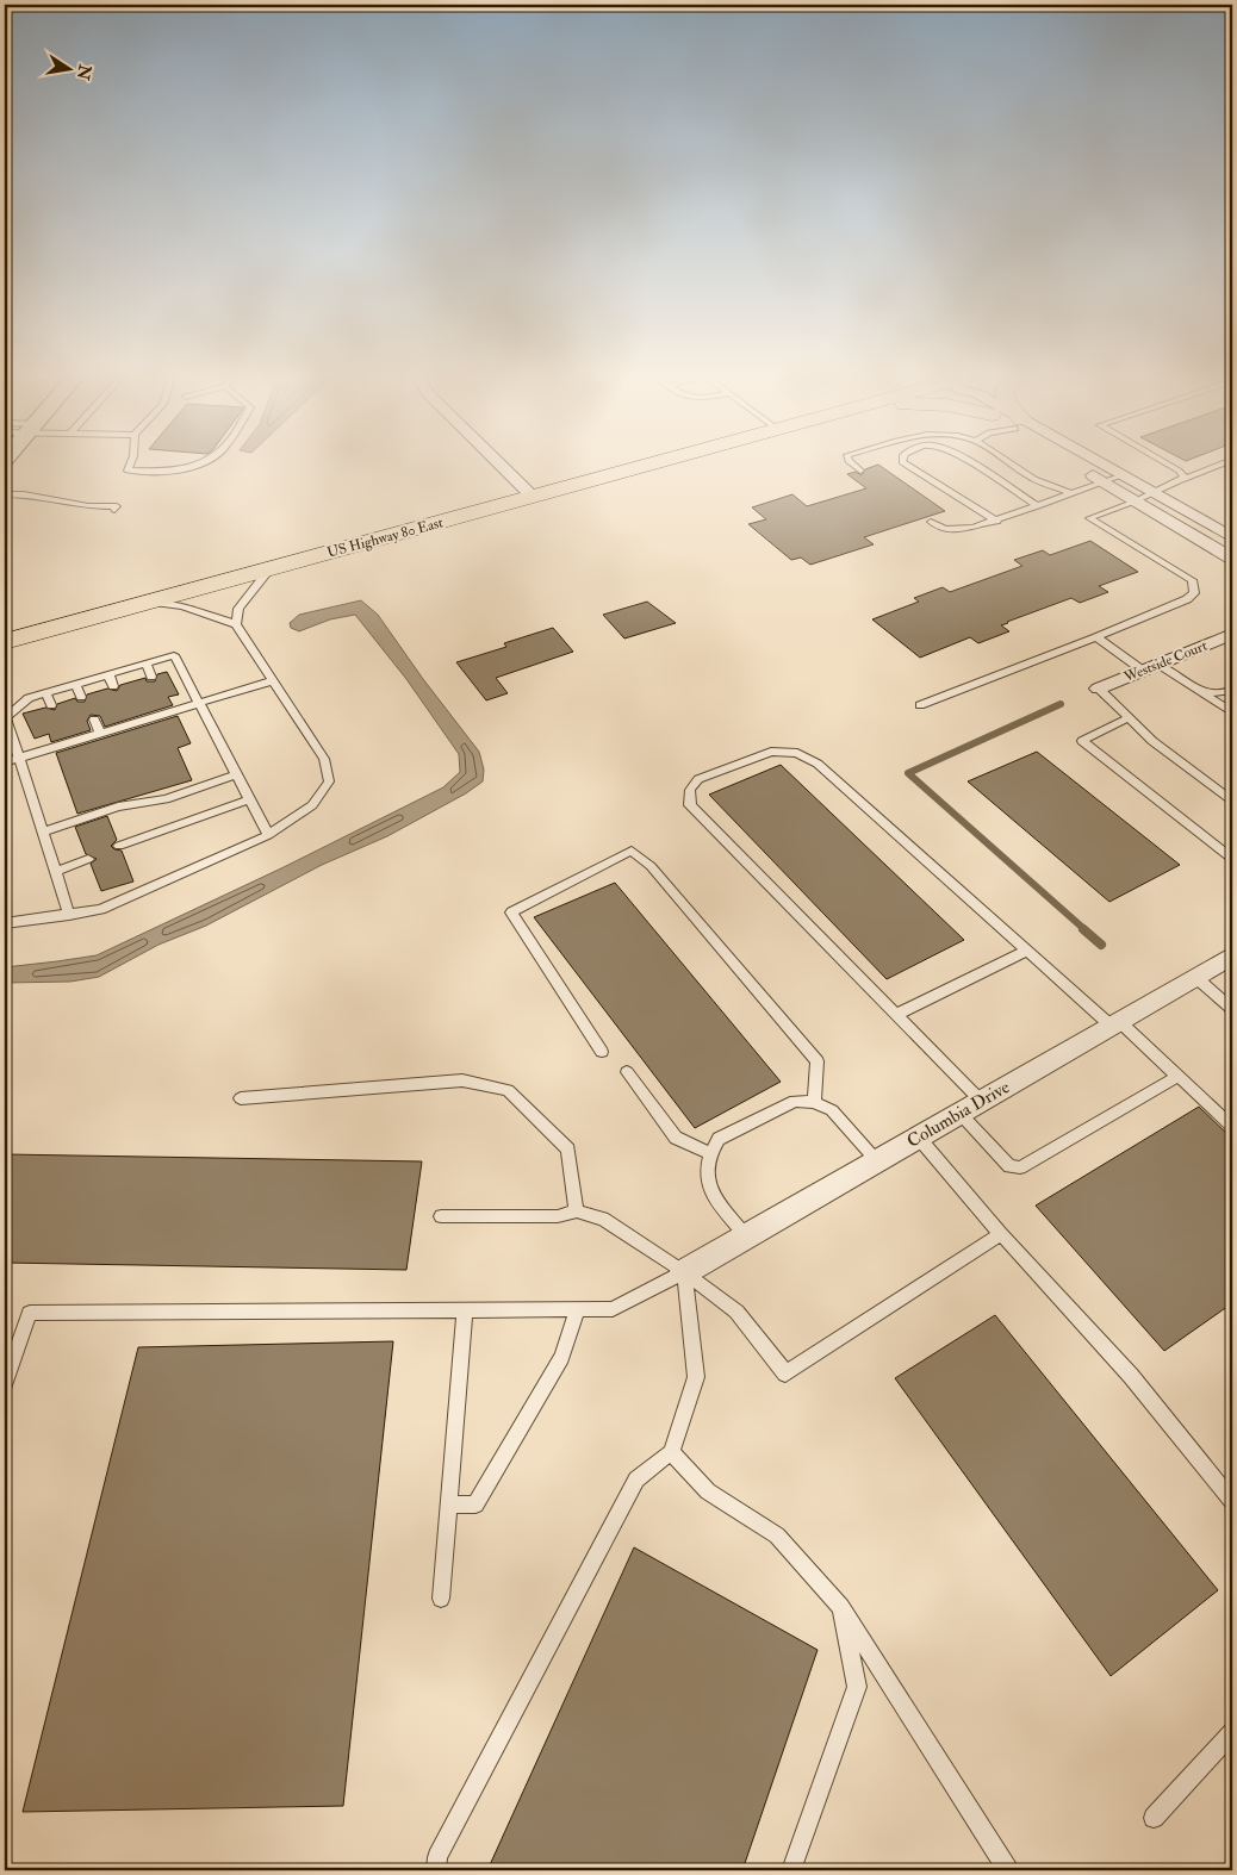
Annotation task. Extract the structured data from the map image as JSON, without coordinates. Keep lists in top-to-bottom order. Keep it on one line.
{"streets":{"main road":["US Highway 80 East"],"street":["Westside Court","Columbia Drive"]},"north":"right"}
